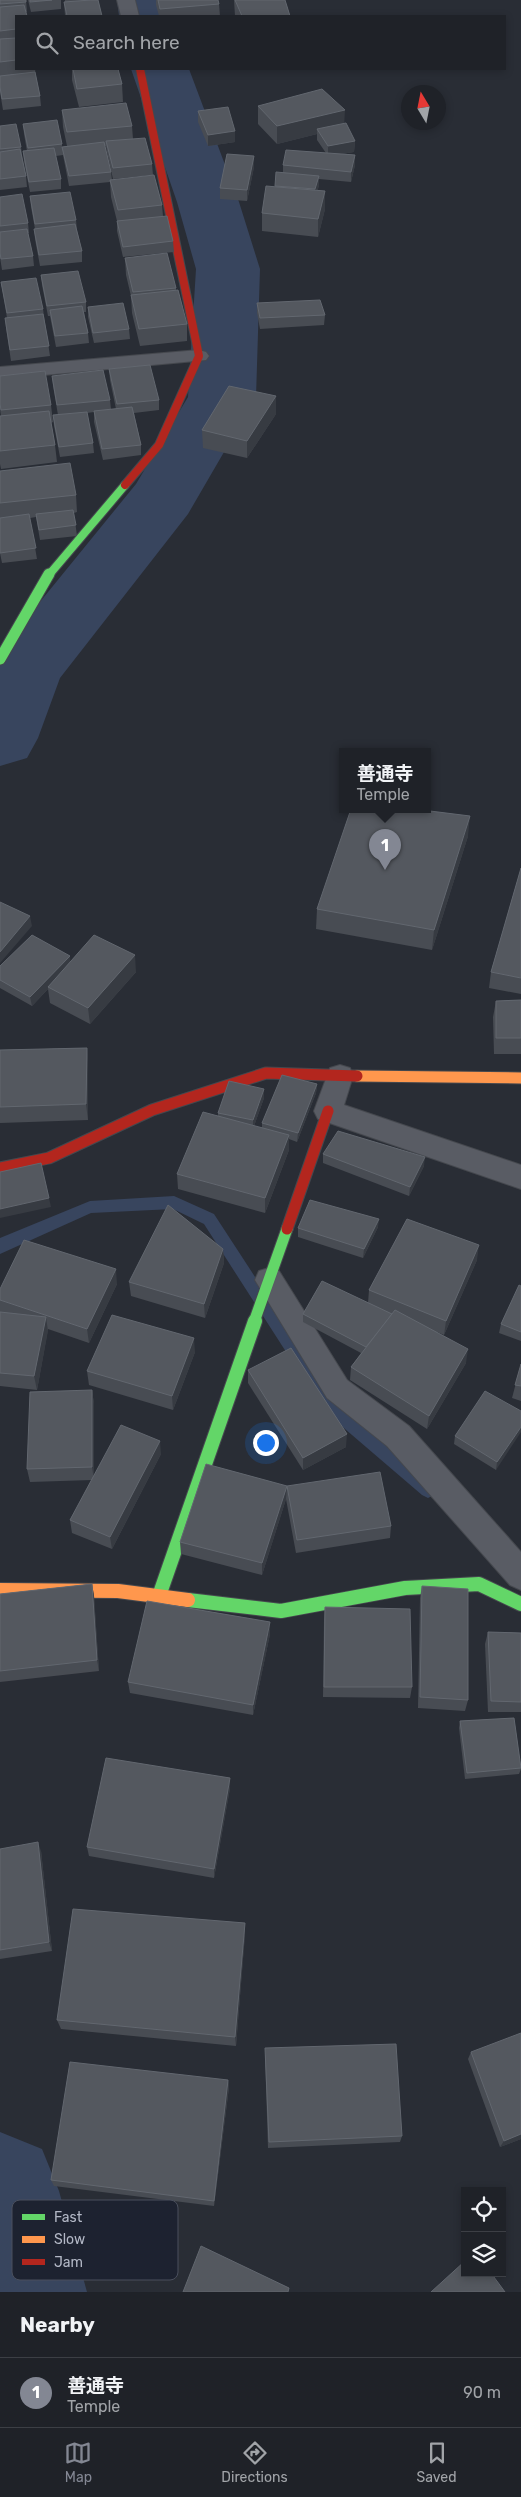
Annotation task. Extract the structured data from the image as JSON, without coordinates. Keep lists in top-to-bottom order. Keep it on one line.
{"legend":["Fast","Slow","Jam"],"north":"top","page":{"search":"Search here","popup":["善通寺","Temple"],"pins":"1","heading":"Nearby","list":[{"mark":"1","name":"善通寺","note":"Temple","value":"90 m"}],"nav":["Map","Directions","Saved"]}}
